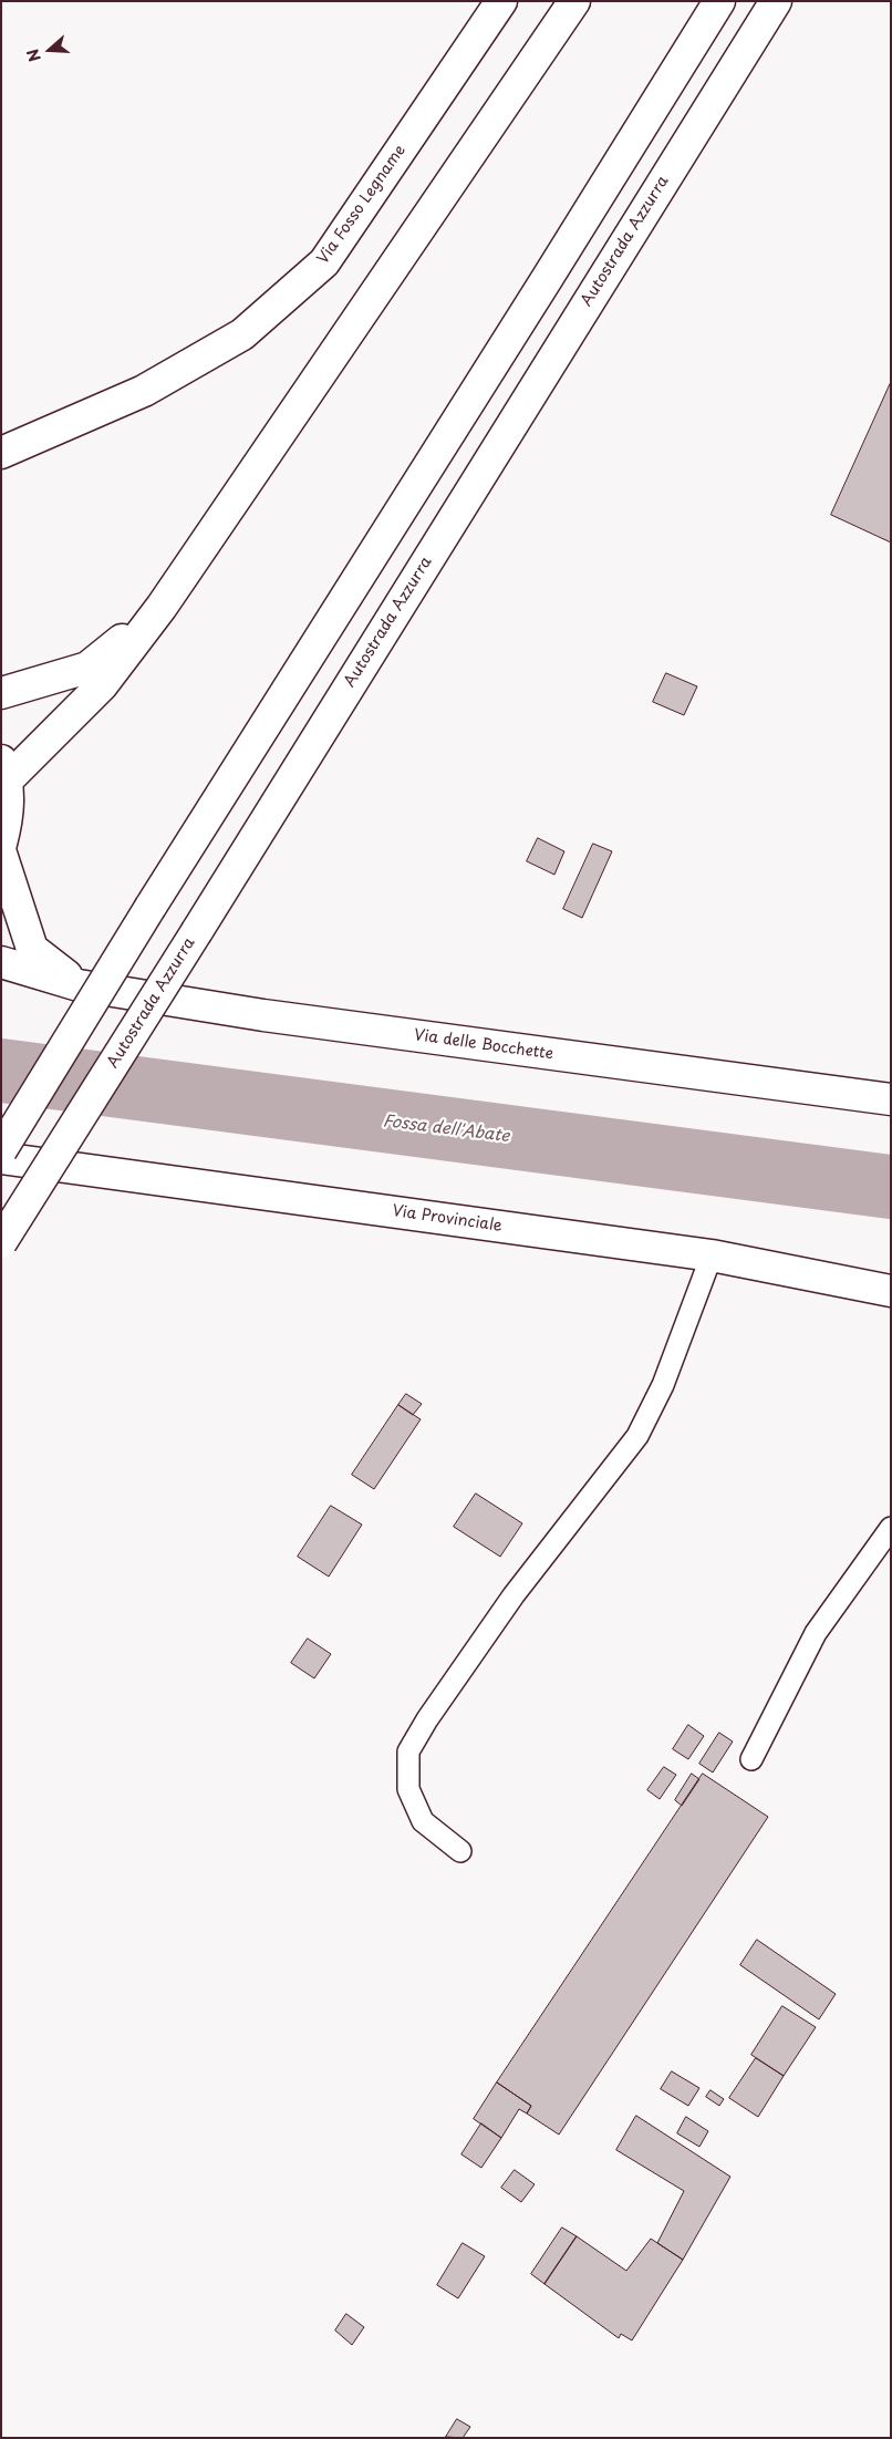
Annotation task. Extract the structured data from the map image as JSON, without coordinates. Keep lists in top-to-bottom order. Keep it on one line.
{"streets":{"main road":["Via Fosso Legname","Autostrada Azzurra","Via delle Bocchette","Via Provinciale"]},"water":["Fossa dell'Abate"],"north":"left"}
